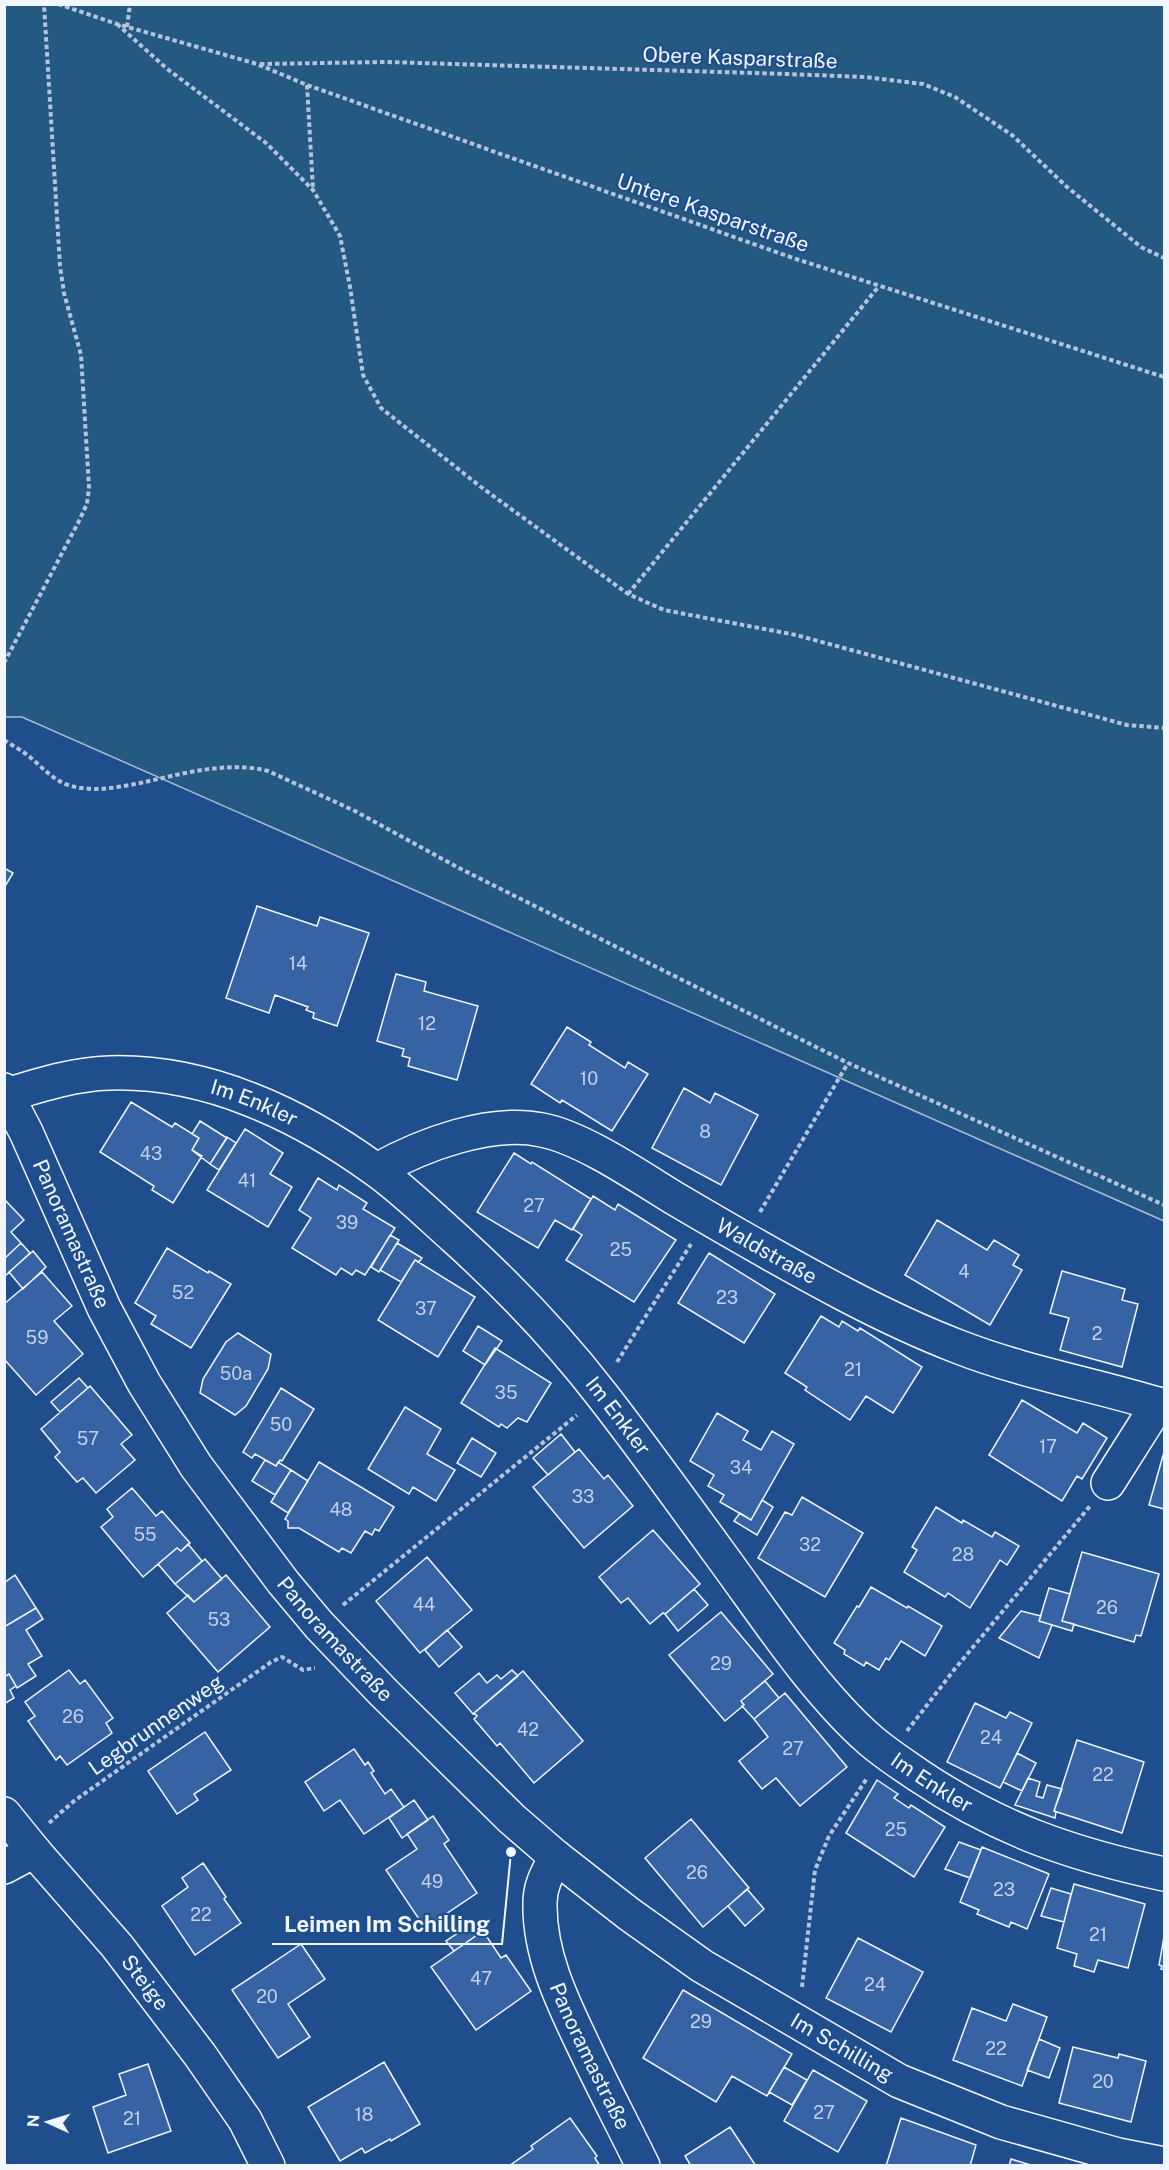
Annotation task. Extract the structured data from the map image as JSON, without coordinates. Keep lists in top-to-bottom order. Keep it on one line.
{"streets":{"street":["Im Enkler","Panoramastraße","Waldstraße","Steige","Im Schilling"],"path":["Obere Kasparstraße","Untere Kasparstraße","Legbrunnenweg"]},"crossings":[["Obere Kasparstraße","Untere Kasparstraße"],["Im Enkler","Panoramastraße"],["Im Enkler","Waldstraße"],["Panoramastraße","Im Schilling"],["Legbrunnenweg","Steige"]],"places":["Leimen Im Schilling"],"house_numbers":["14","12","10","8","43","41","27","39","25","4","52","23","37","2","59","21","50a","35","50","57","17","34","33","48","55","32","28","44","26","53","29","26","42","24","27","22","25","26","49","23","22","21","47","24","20","29","22","20","27","18","21"],"north":"left"}
